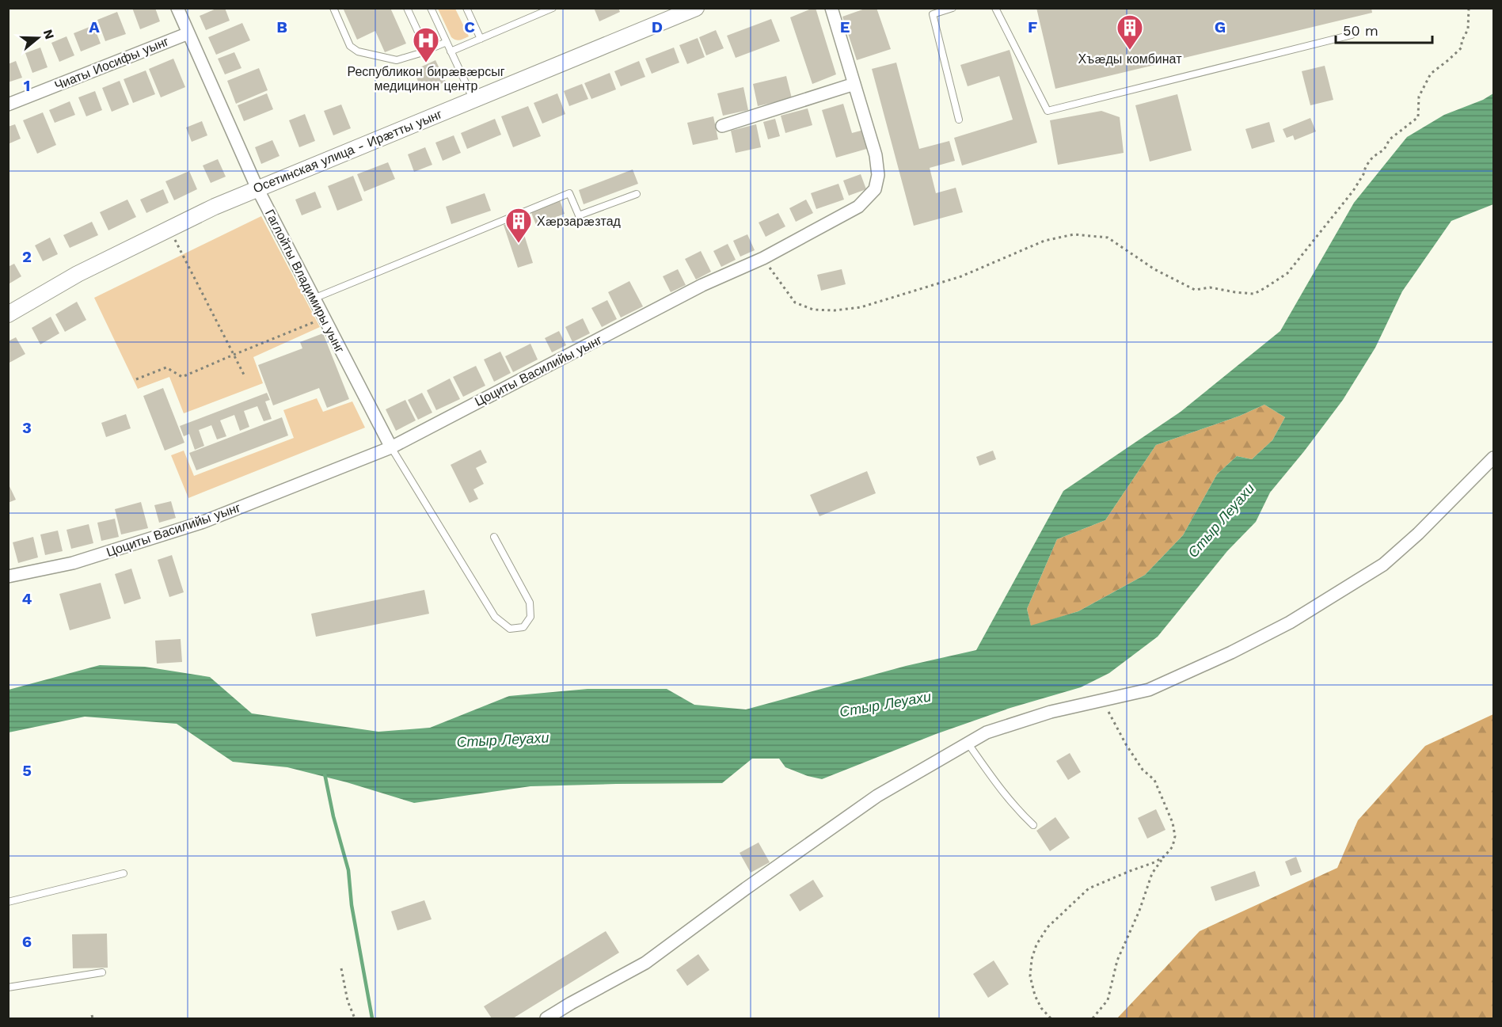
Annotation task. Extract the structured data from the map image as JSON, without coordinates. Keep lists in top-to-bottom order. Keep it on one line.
{"streets":{"street":["Чиаты Иосифы уынг","Осетинская улица - Ирæтты уынг","Гаглойты Владимиры уынг","Цоциты Василийы уынг"]},"crossings":[["Чиаты Иосифы уынг","Гаглойты Владимиры уынг"],["Осетинская улица - Ирæтты уынг","Гаглойты Владимиры уынг"],["Гаглойты Владимиры уынг","Цоциты Василийы уынг"]],"water":["Стыр Леуахи"],"places":{"building":["Хъæды комбинат","Хæрзарæзтад"],"hospital":["Республикон бирæвæрсыг медицинон центр"]},"scale_bar":"50 m","north":"right","grid":{"columns":["A","B","C","D","E","F","G"],"rows":["1","2","3","4","5","6"]}}
